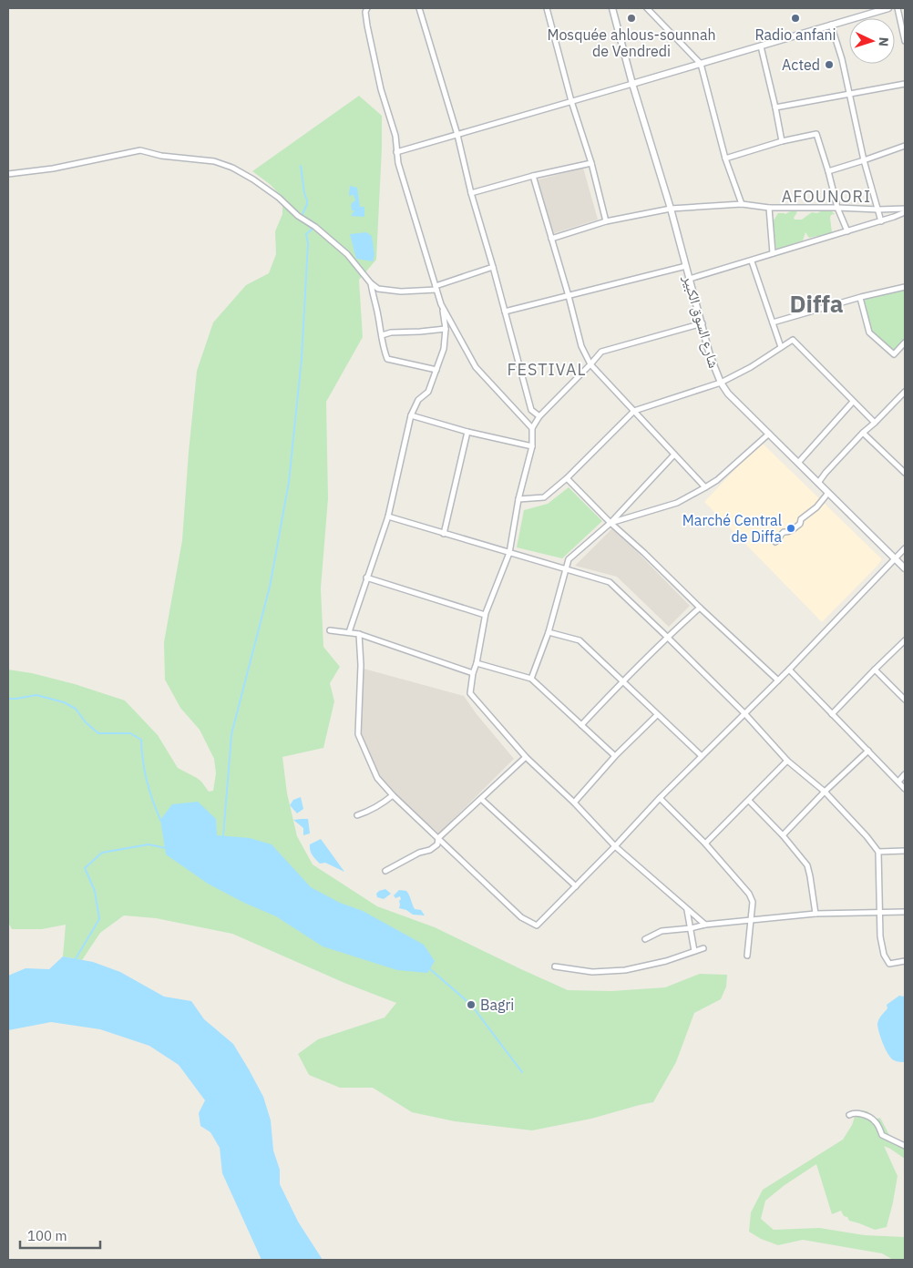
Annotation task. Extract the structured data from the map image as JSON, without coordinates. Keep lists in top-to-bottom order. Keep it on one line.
{"streets":{"street":["شارع السوق الكبير"]},"districts":["AFOUNORI","Diffa","FESTIVAL"],"places":["Mosquée ahlous-sounnah de Vendredi","Radio anfani","Acted","Marché Central de Diffa","Bagri"],"scale_bar":"100 m","north":"right"}
